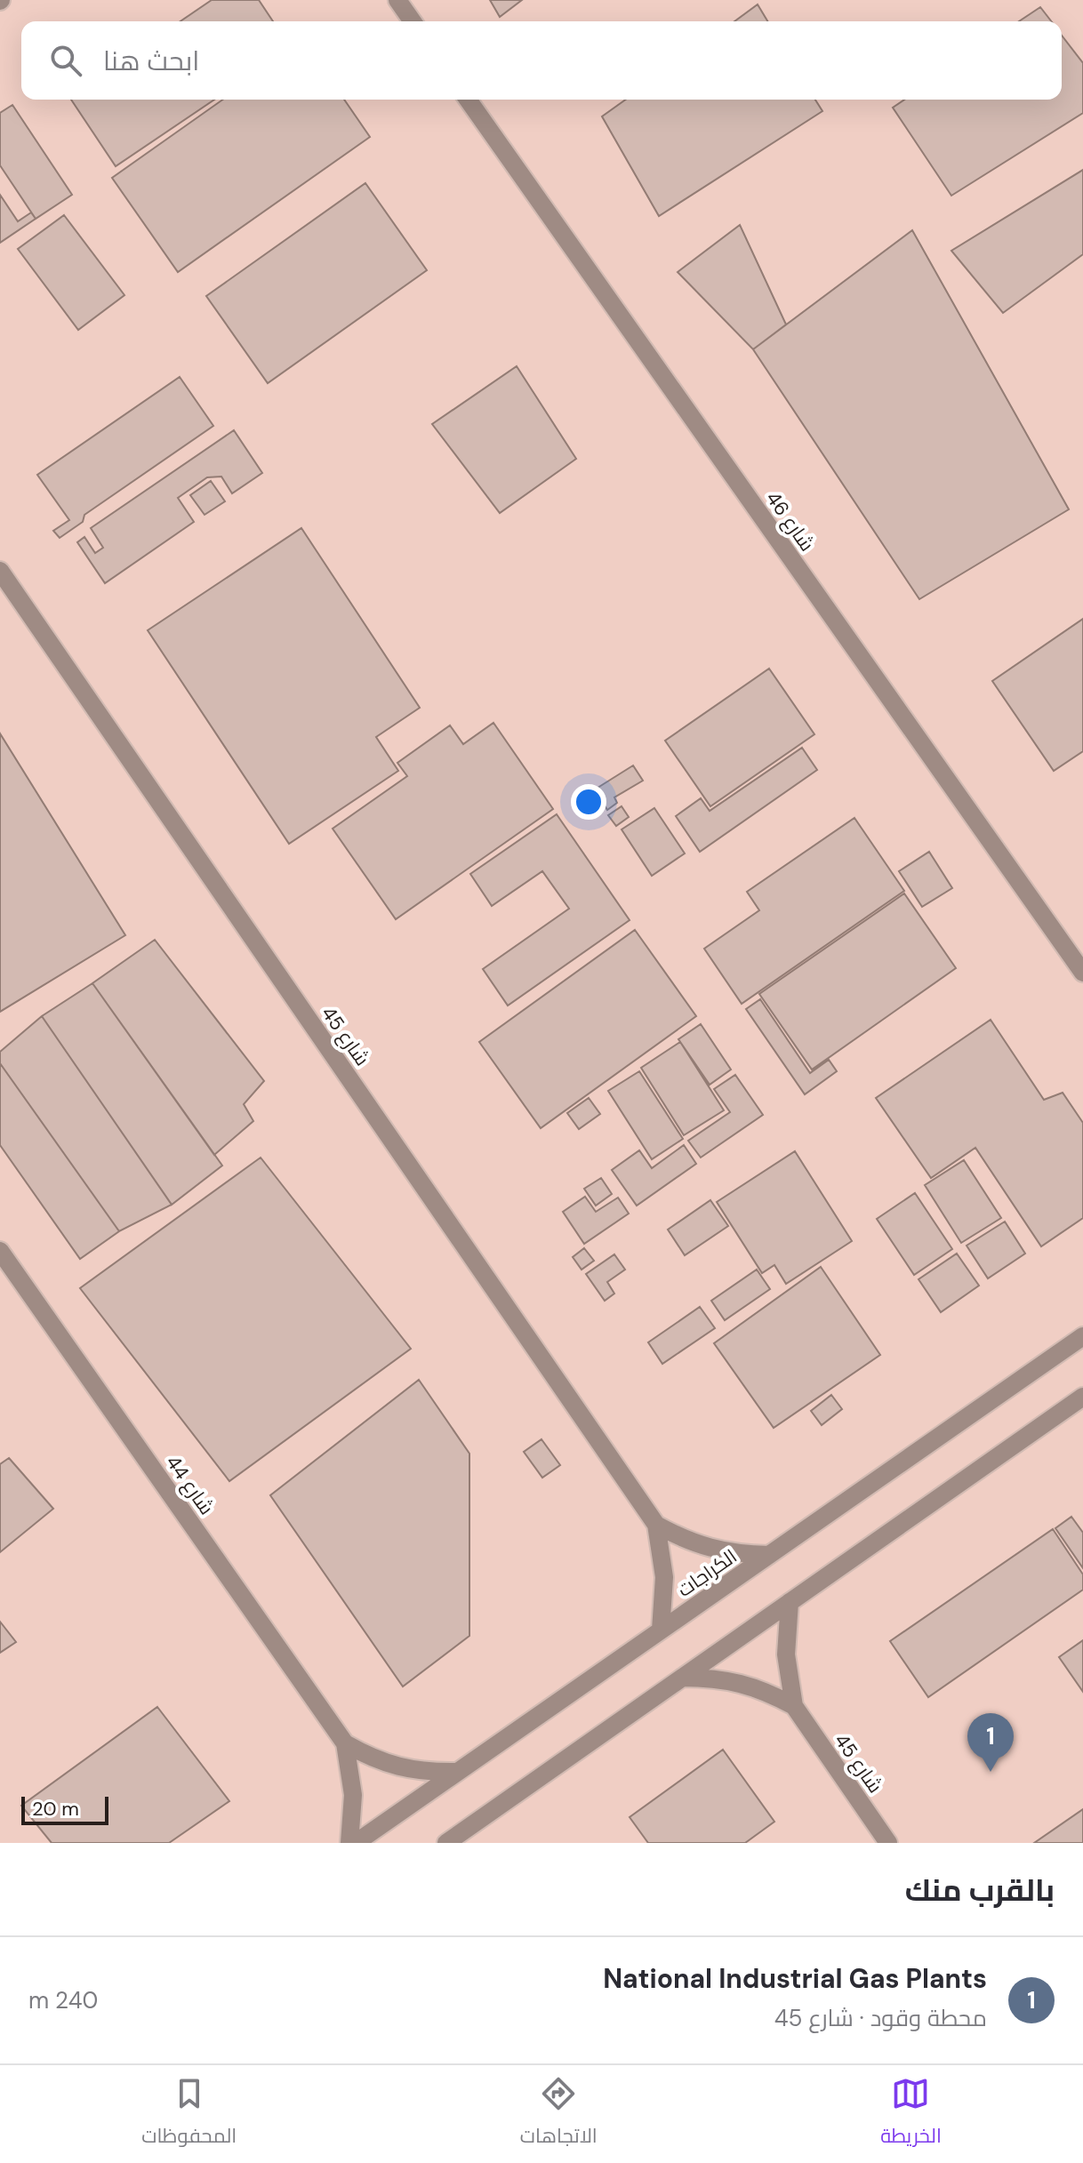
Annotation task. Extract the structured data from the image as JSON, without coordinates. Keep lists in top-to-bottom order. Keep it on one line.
{"streets":{"street":["شارع 46","شارع 45","شارع 44","الكراجات"]},"crossings":[["شارع 45","الكراجات"],["شارع 44","الكراجات"]],"scale_bar":"20 m","page":{"search":"ابحث هنا","pins":"1","scale":"20 m","heading":"بالقرب منك","list":[{"mark":"1","name":"National Industrial Gas Plants","note":"محطة وقود · شارع 45","value":"240 m"}],"nav":["الخريطة","الاتجاهات","المحفوظات"]}}
